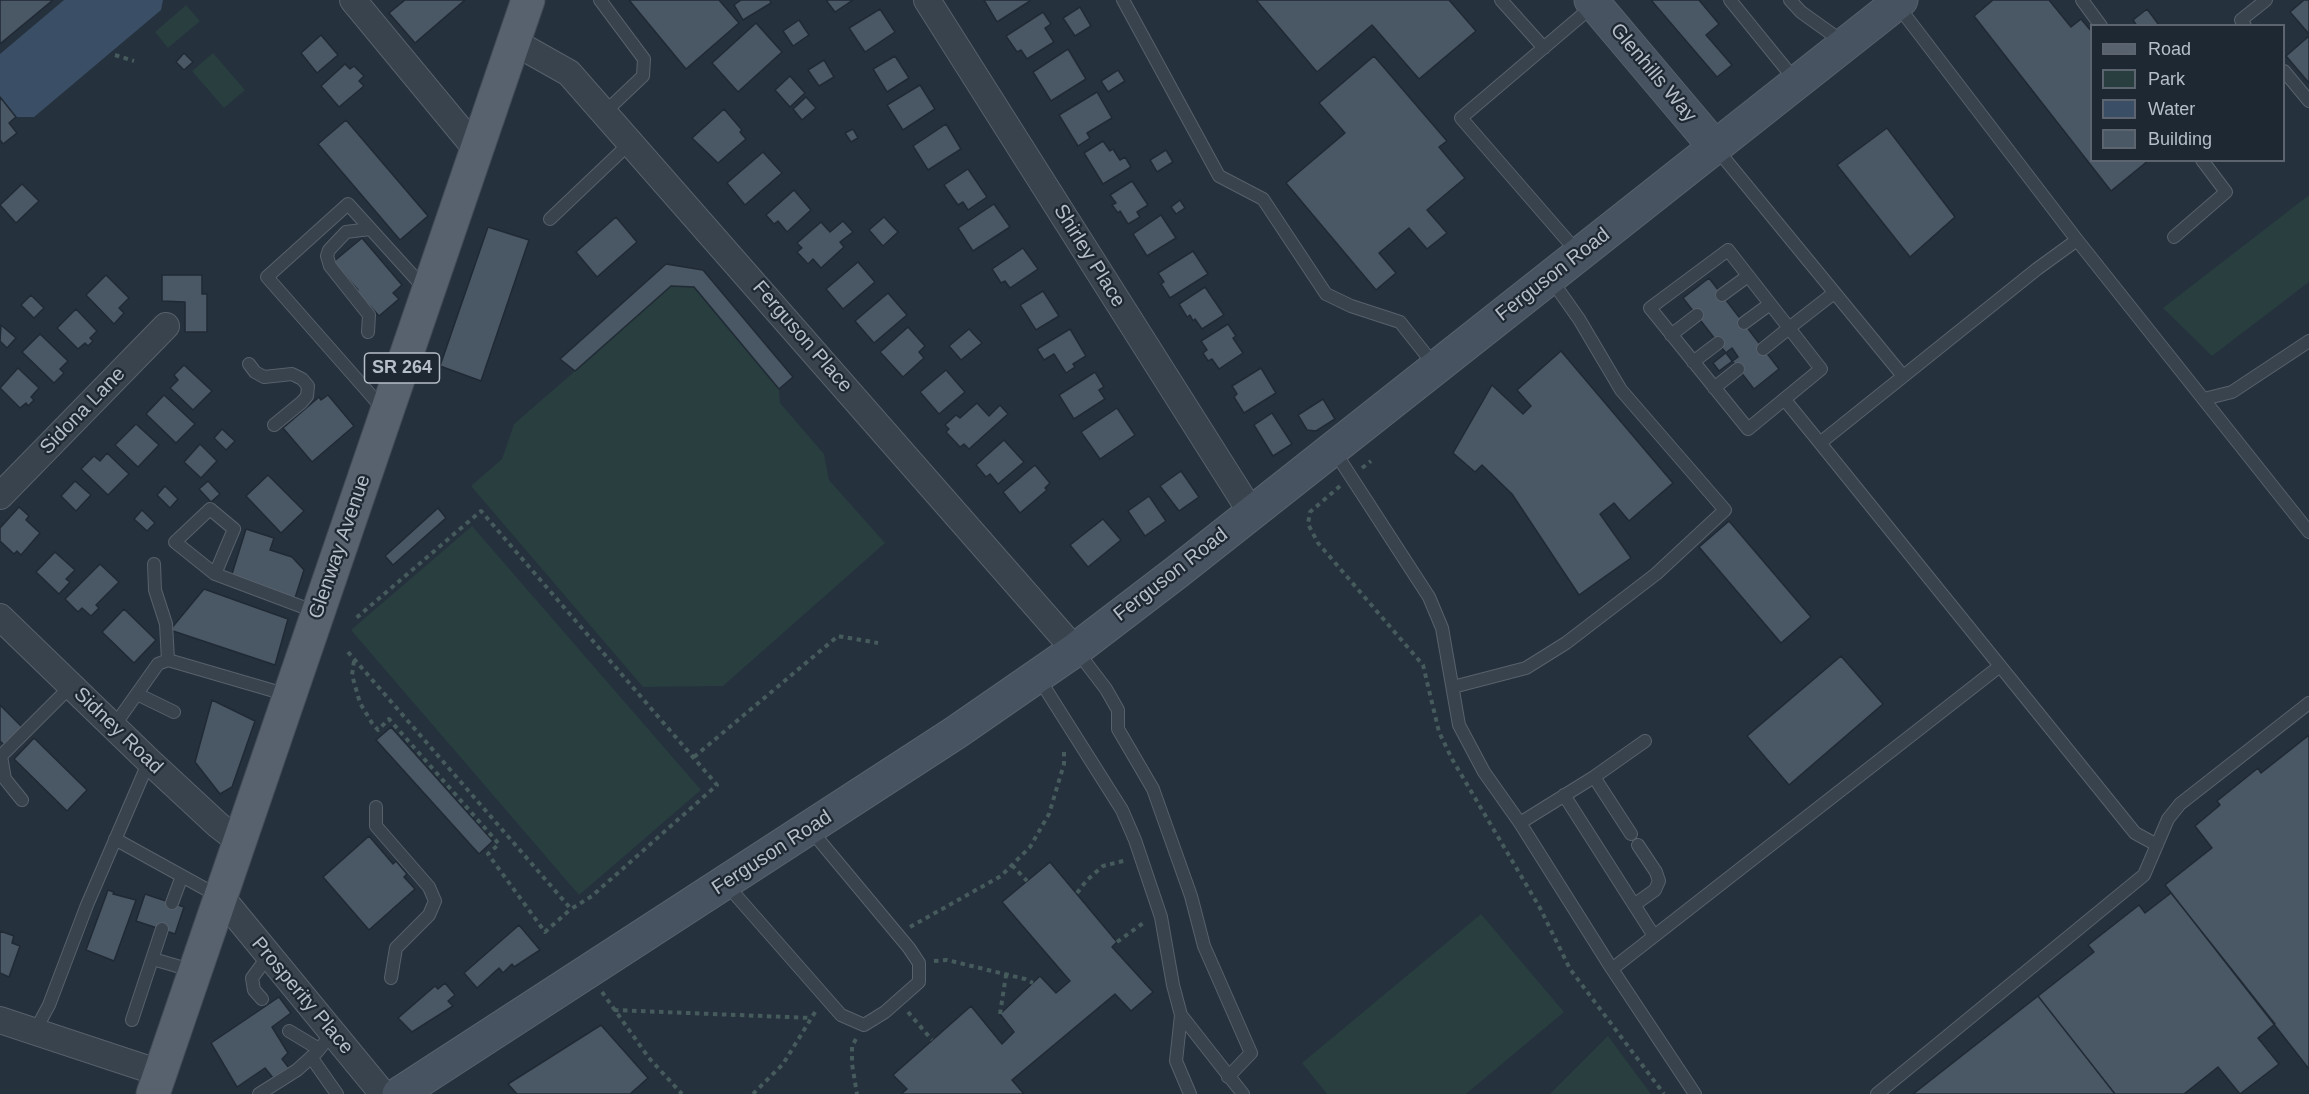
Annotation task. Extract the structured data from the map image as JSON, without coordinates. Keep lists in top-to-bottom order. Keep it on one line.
{"streets":{"main road":["SR 264","Glenway Avenue"],"street":["Glenhills Way","Shirley Place","Ferguson Road","Ferguson Place","Sidona Lane","Sidney Road","Prosperity Place"]},"crossings":[["Glenhills Way","Ferguson Road"],["Shirley Place","Ferguson Road"],["Ferguson Road","Ferguson Place"],["Ferguson Place","Glenway Avenue"],["Glenway Avenue","Sidney Road"],["Glenway Avenue","Prosperity Place"]],"legend":["Road","Park","Water","Building"]}
